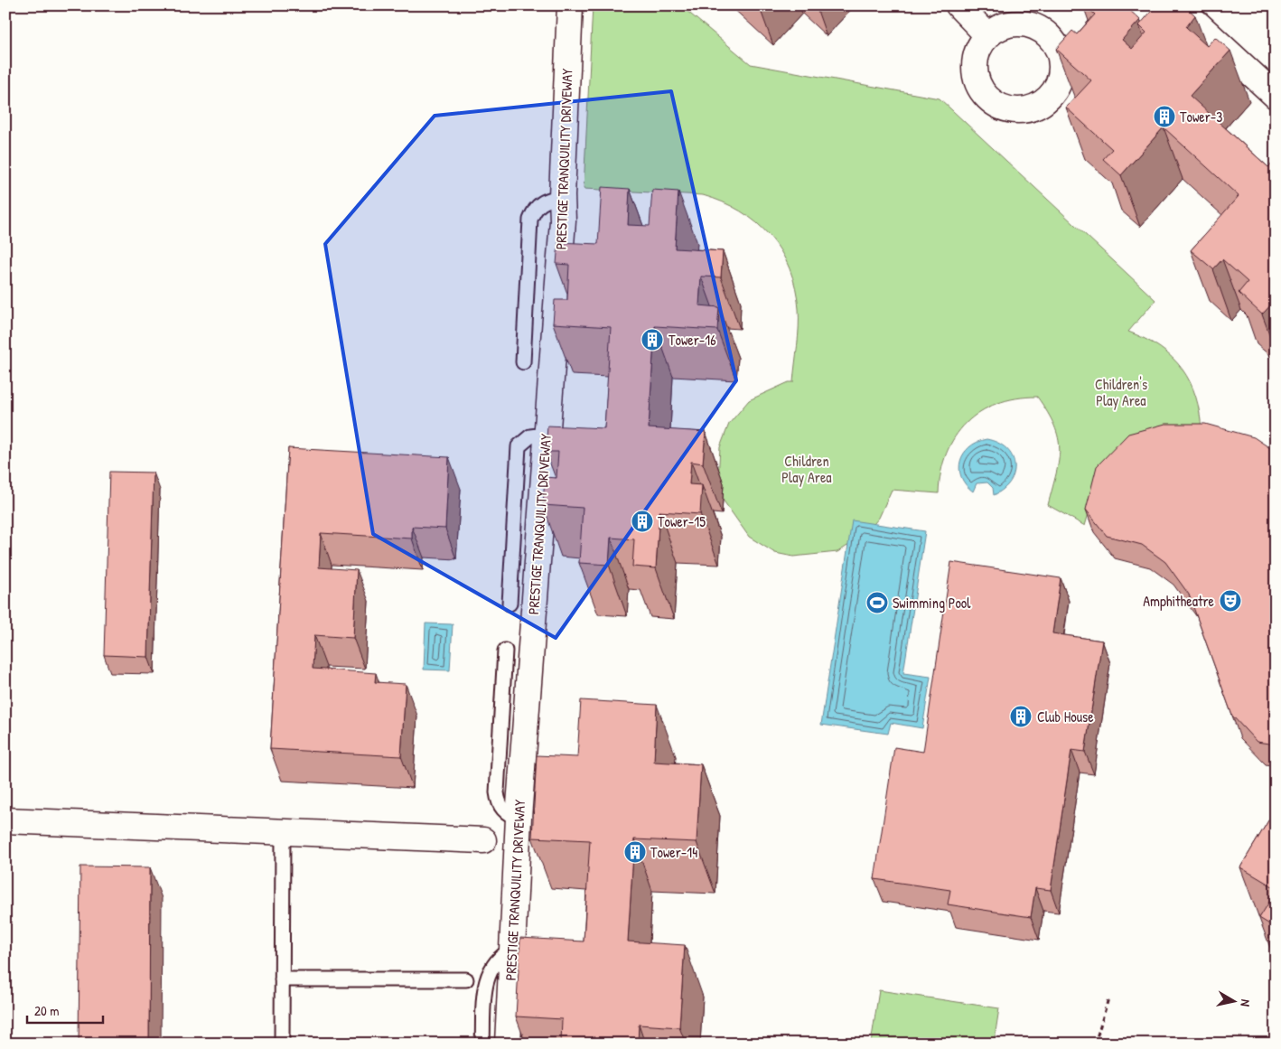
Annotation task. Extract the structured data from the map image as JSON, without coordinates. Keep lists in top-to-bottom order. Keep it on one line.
{"streets":{"street":["PRESTIGE TRANQUILITY DRIVEWAY"]},"parks":["Children's Play Area","Children Play Area"],"places":{"building":["Tower-3","Tower-16","Tower-15","Club House","Tower-14"],"theatre":["Amphitheatre"],"sports":["Swimming Pool"]},"scale_bar":"20 m","north":"right"}
